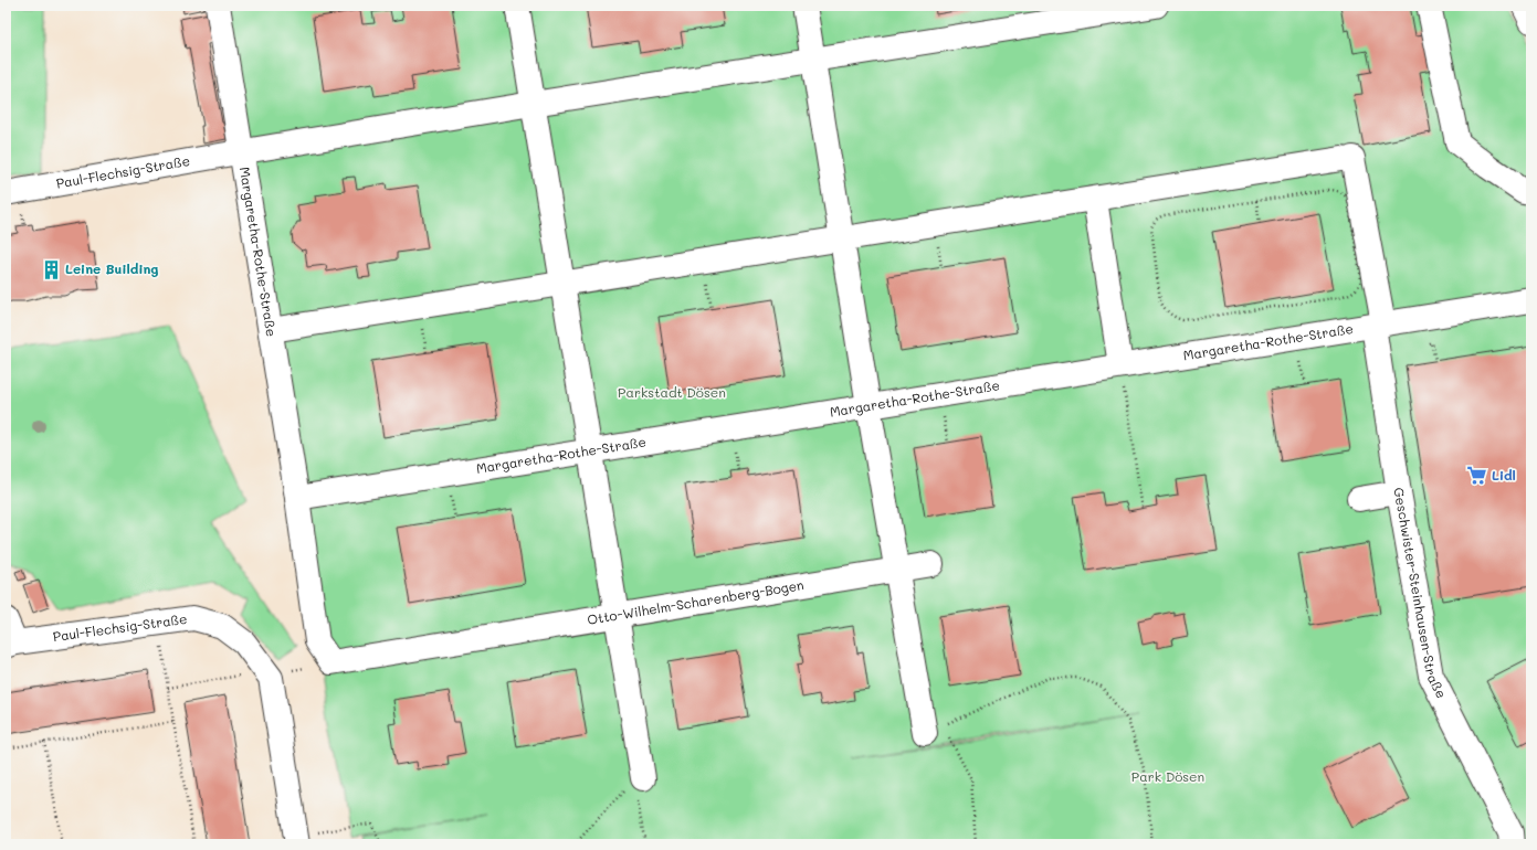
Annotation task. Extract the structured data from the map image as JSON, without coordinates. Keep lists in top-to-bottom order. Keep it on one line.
{"streets":{"street":["Paul-Flechsig-Straße","Margaretha-Rothe-Straße","Geschwister-Steinhausen-Straße","Otto-Wilhelm-Scharenberg-Bogen"]},"crossings":[["Paul-Flechsig-Straße","Margaretha-Rothe-Straße"],["Margaretha-Rothe-Straße","Geschwister-Steinhausen-Straße"],["Margaretha-Rothe-Straße","Otto-Wilhelm-Scharenberg-Bogen"]],"parks":["Parkstadt Dösen","Park Dösen"],"places":{"building":["Leine Building"],"supermarket":["Lidl"]}}
